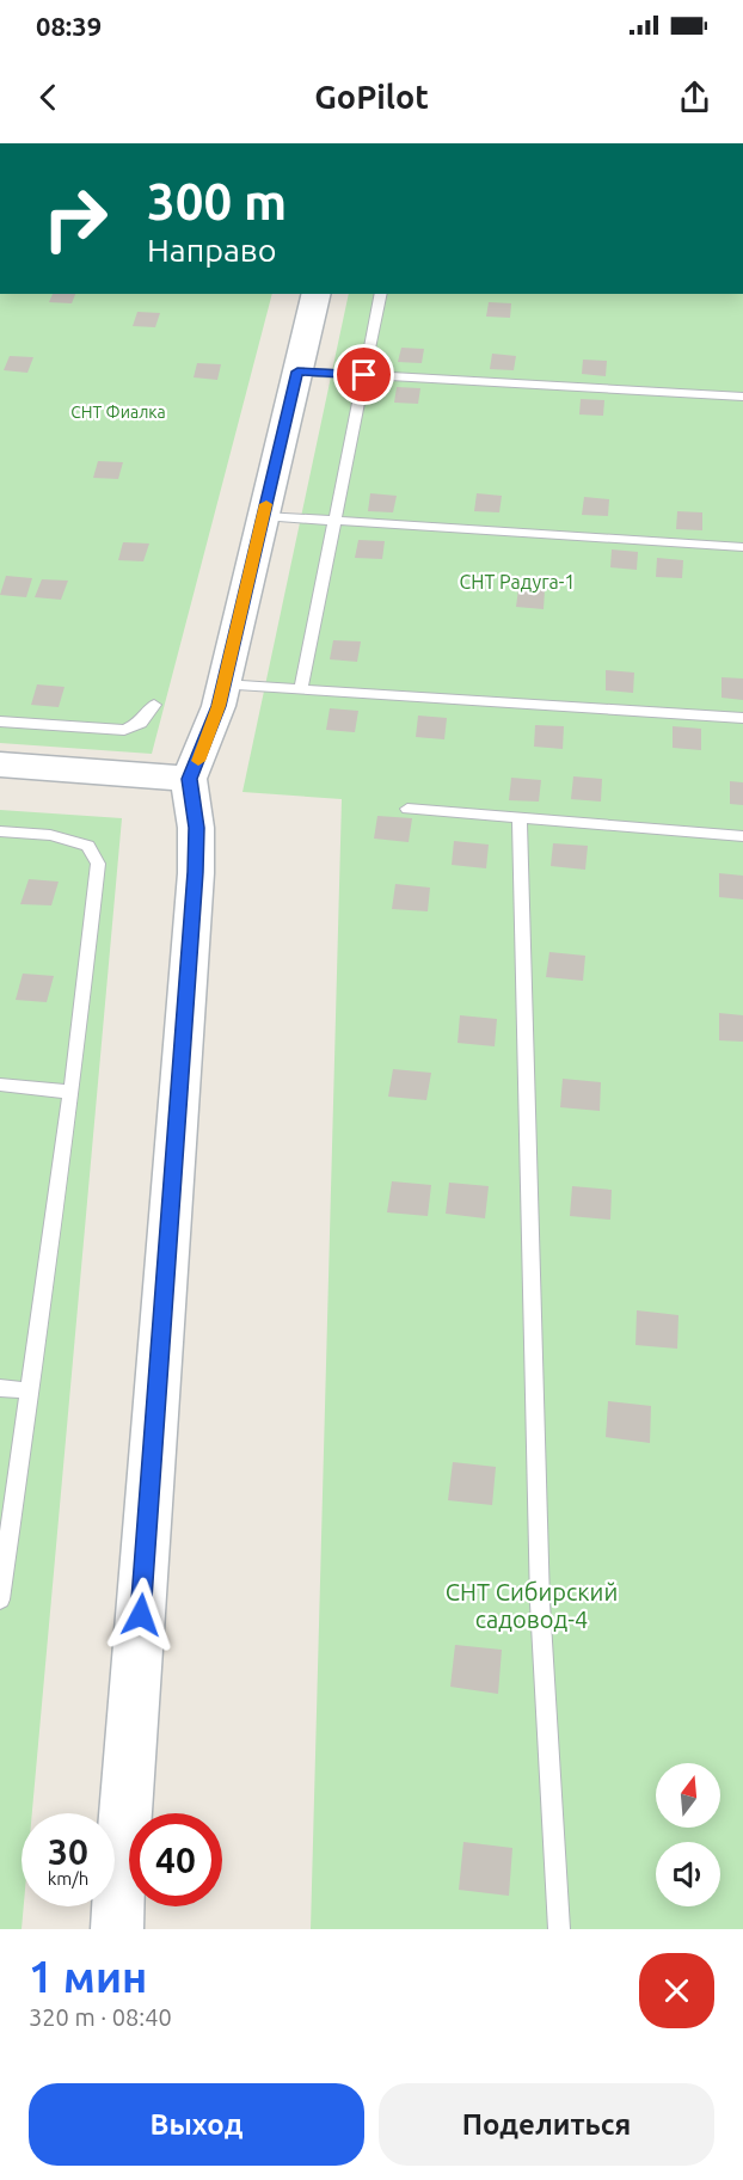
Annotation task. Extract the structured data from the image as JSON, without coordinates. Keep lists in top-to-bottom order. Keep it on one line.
{"parks":["СНТ Фиалка","СНТ Радуга-1","СНТ Сибирский садовод-4"],"north":"top","page":{"status":"08:39","header":"GoPilot","turn":["300 m","Направо"],"speed":"30 km/h","limit":"40","heading":["1 мин","320 m · 08:40"],"buttons":["Выход","Поделиться"]}}
